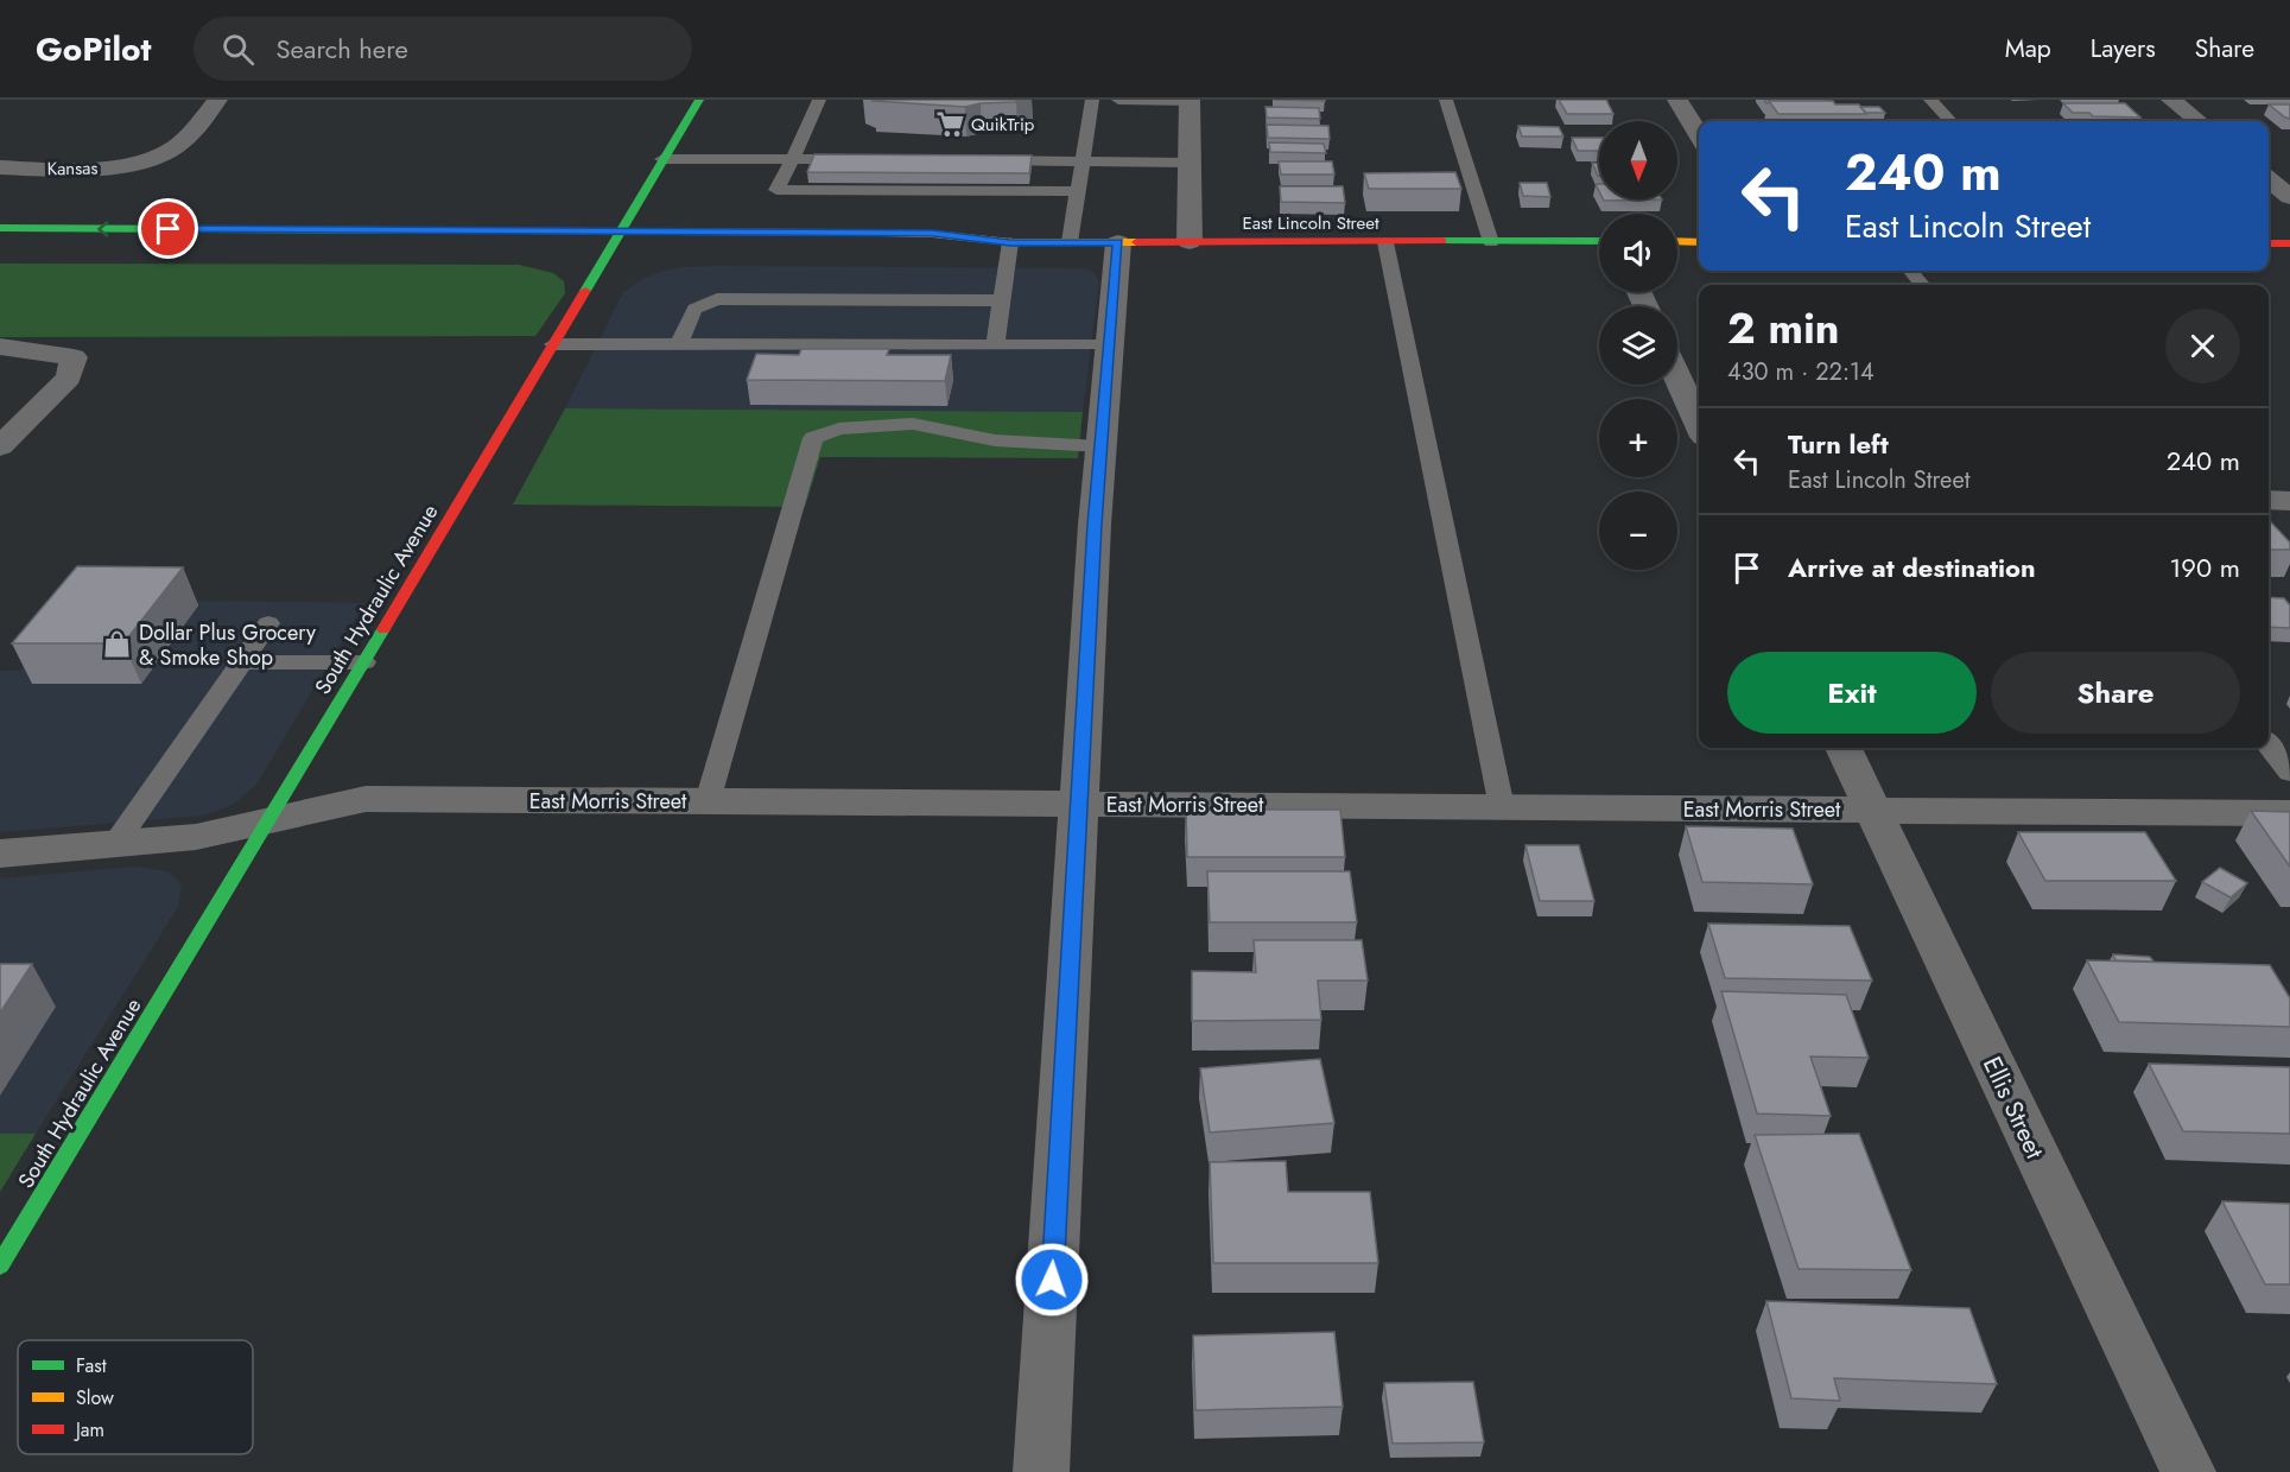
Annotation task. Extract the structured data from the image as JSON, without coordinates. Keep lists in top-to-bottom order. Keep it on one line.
{"streets":{"street":["Kansas","East Lincoln Street","South Hydraulic Avenue","East Morris Street","Ellis Street"]},"crossings":[["East Lincoln Street","South Hydraulic Avenue"],["South Hydraulic Avenue","East Morris Street"],["East Morris Street","Ellis Street"]],"one_way":["East Lincoln Street"],"places":{"supermarket":["QuikTrip"],"shop":["Dollar Plus Grocery & Smoke Shop"]},"legend":["Fast","Slow","Jam"],"north":"bottom","page":{"header":"GoPilot","search":"Search here","nav":["Map","Layers","Share"],"map_buttons":["+","−"],"turn":["240 m","East Lincoln Street"],"heading":["2 min","430 m · 22:14"],"list":[{"name":"Turn left","note":"East Lincoln Street","value":"240 m"},{"name":"Arrive at destination","value":"190 m"}],"buttons":["Exit","Share"]}}
